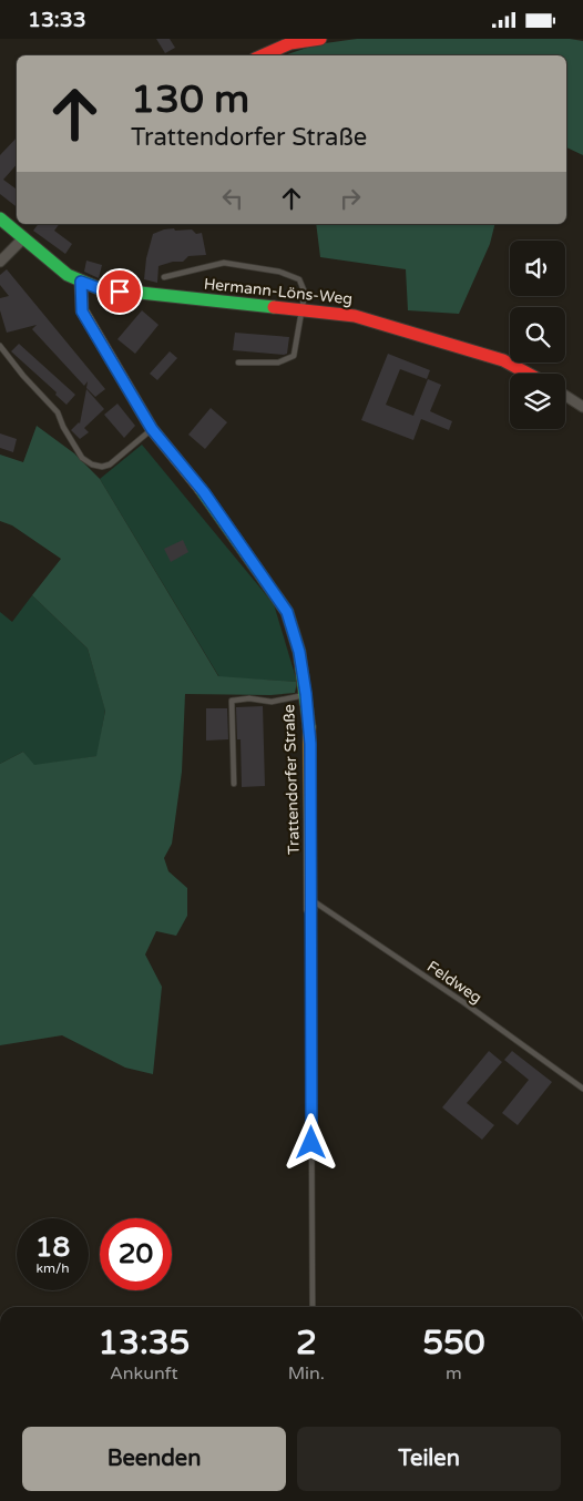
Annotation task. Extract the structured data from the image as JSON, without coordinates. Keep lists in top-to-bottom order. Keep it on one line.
{"streets":{"street":["Hermann-Löns-Weg","Trattendorfer Straße"],"lane":["Feldweg"]},"crossings":[["Hermann-Löns-Weg","Trattendorfer Straße"],["Trattendorfer Straße","Feldweg"]],"page":{"status":"13:33","turn":["130 m","Trattendorfer Straße"],"speed":"18 km/h","limit":"20","eta":["13:35","Ankunft","2","Min.","550","m"],"buttons":["Beenden","Teilen"]}}
